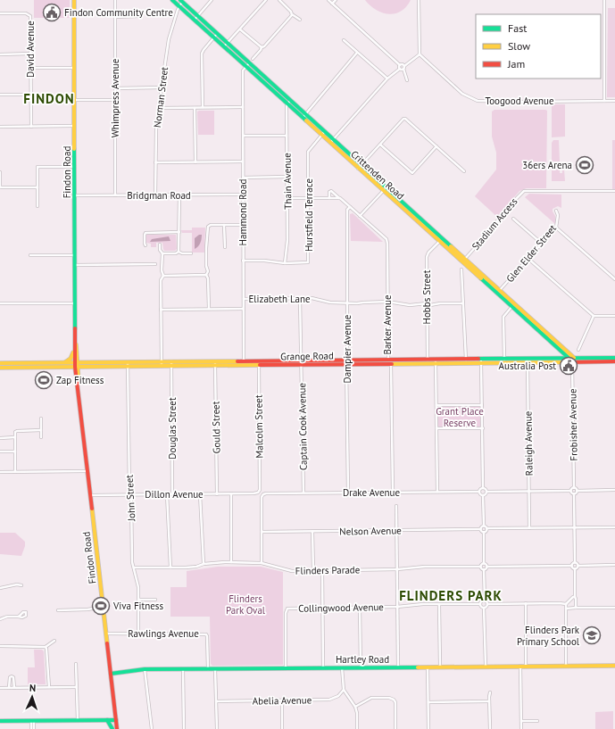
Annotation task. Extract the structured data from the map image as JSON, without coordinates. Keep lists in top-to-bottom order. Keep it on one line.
{"streets":{"main road":["Findon Road","Crittenden Road","Grange Road","Hartley Road"],"street":["David Avenue","Norman Street","Whimpress Avenue","Toogood Avenue","Thain Avenue","Bridgman Road","Hammond Road","Hurstfield Terrace","Stadium Access","Glen Elder Street","Hobbs Street","Elizabeth Lane","Barker Avenue","Dampier Avenue","Frobisher Avenue","Malcolm Street","Captain Cook Avenue","Gould Street","Douglas Street","Raleigh Avenue","Drake Avenue","Dillon Avenue","John Street","Nelson Avenue","Flinders Parade","Collingwood Avenue","Rawlings Avenue","Abelia Avenue"]},"crossings":[["Norman Street","Crittenden Road"],["Norman Street","Bridgman Road"],["Whimpress Avenue","Bridgman Road"],["Findon Road","Bridgman Road"],["Findon Road","Grange Road"],["Findon Road","Dillon Avenue"],["Findon Road","Rawlings Avenue"],["Findon Road","Hartley Road"],["Crittenden Road","Thain Avenue"],["Crittenden Road","Hammond Road"],["Crittenden Road","Hurstfield Terrace"],["Crittenden Road","Stadium Access"],["Crittenden Road","Glen Elder Street"],["Crittenden Road","Hobbs Street"],["Crittenden Road","Grange Road"],["Crittenden Road","Frobisher Avenue"],["Thain Avenue","Hurstfield Terrace"],["Bridgman Road","Hammond Road"],["Hammond Road","Hurstfield Terrace"],["Hammond Road","Elizabeth Lane"],["Hammond Road","Grange Road"],["Hobbs Street","Elizabeth Lane"],["Hobbs Street","Grange Road"],["Elizabeth Lane","Barker Avenue"],["Elizabeth Lane","Dampier Avenue"],["Elizabeth Lane","Captain Cook Avenue"],["Barker Avenue","Dampier Avenue"],["Barker Avenue","Grange Road"],["Barker Avenue","Drake Avenue"],["Dampier Avenue","Grange Road"],["Dampier Avenue","Drake Avenue"],["Grange Road","Frobisher Avenue"],["Grange Road","Malcolm Street"],["Grange Road","Captain Cook Avenue"],["Grange Road","Gould Street"],["Grange Road","Douglas Street"],["Grange Road","Raleigh Avenue"],["Grange Road","John Street"],["Malcolm Street","Dillon Avenue"],["Captain Cook Avenue","Drake Avenue"],["Gould Street","Dillon Avenue"],["Douglas Street","Dillon Avenue"],["Drake Avenue","Nelson Avenue"],["Dillon Avenue","John Street"],["John Street","Flinders Parade"],["John Street","Rawlings Avenue"],["Collingwood Avenue","Hartley Road"],["Rawlings Avenue","Hartley Road"]],"districts":["FINDON","FLINDERS PARK"],"parks":["Grant Place Reserve","Flinders Park Oval"],"places":{"public building":["Findon Community Centre","Australia Post"],"sports":["36ers Arena","Zap Fitness","Viva Fitness"],"school or university":["Flinders Park Primary School"]},"legend":["Fast","Slow","Jam"],"north":"top"}
